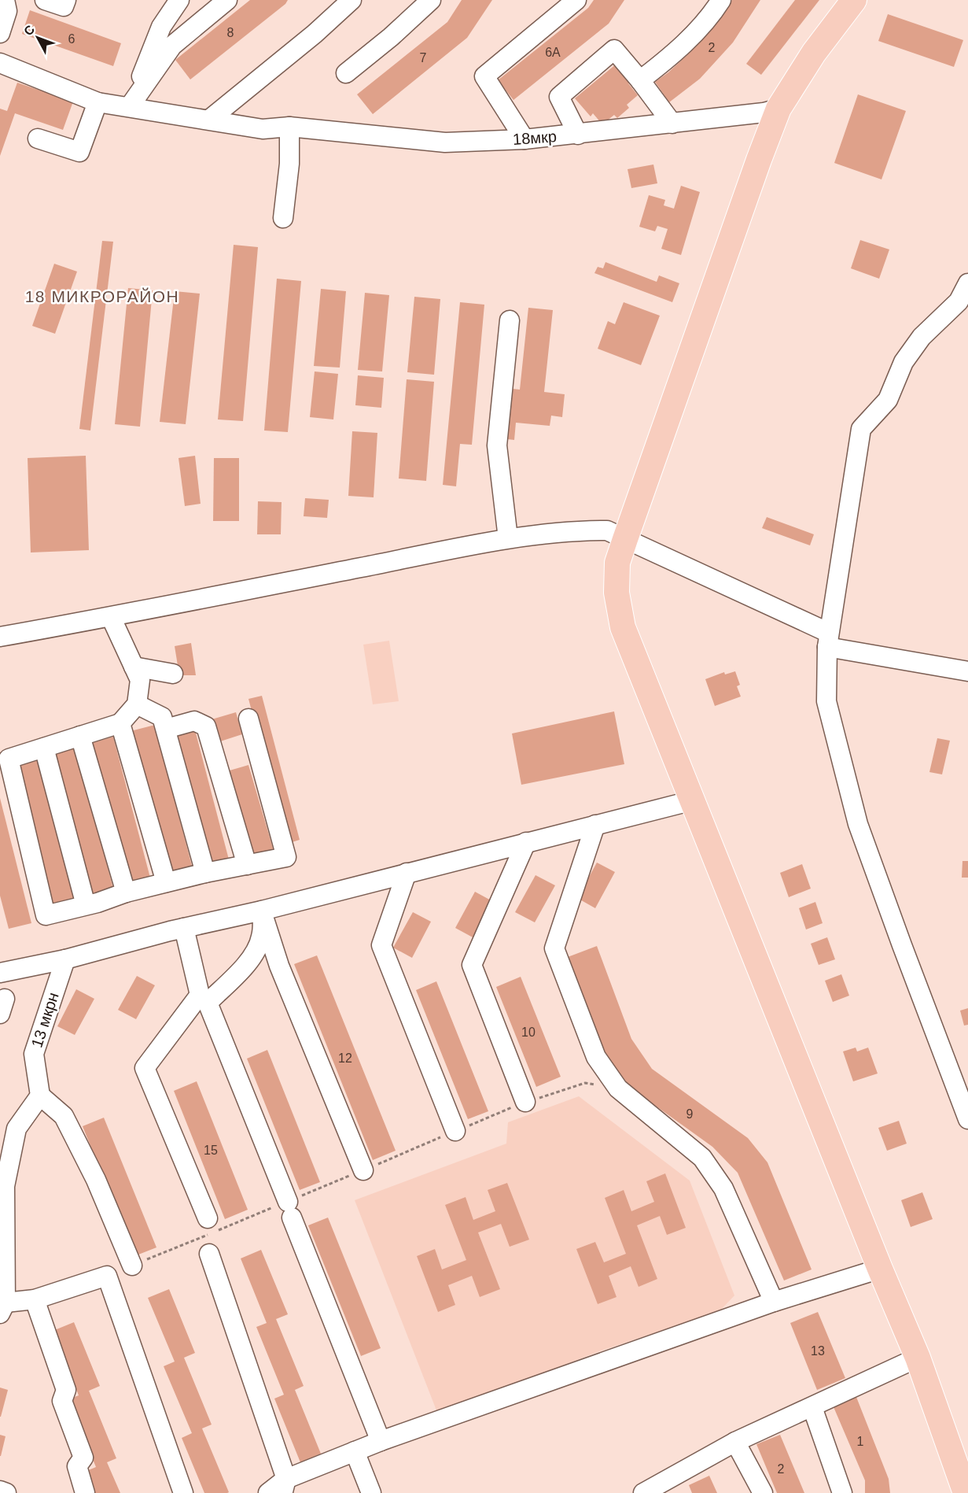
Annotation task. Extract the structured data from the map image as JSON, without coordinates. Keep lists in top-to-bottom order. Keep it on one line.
{"streets":{"street":["18мкр","13 мкрн"]},"districts":["18 МИКРОРАЙОН"],"house_numbers":["8","6","2","6А","7","10","12","9","15","13","1","2"],"north":"top left"}
